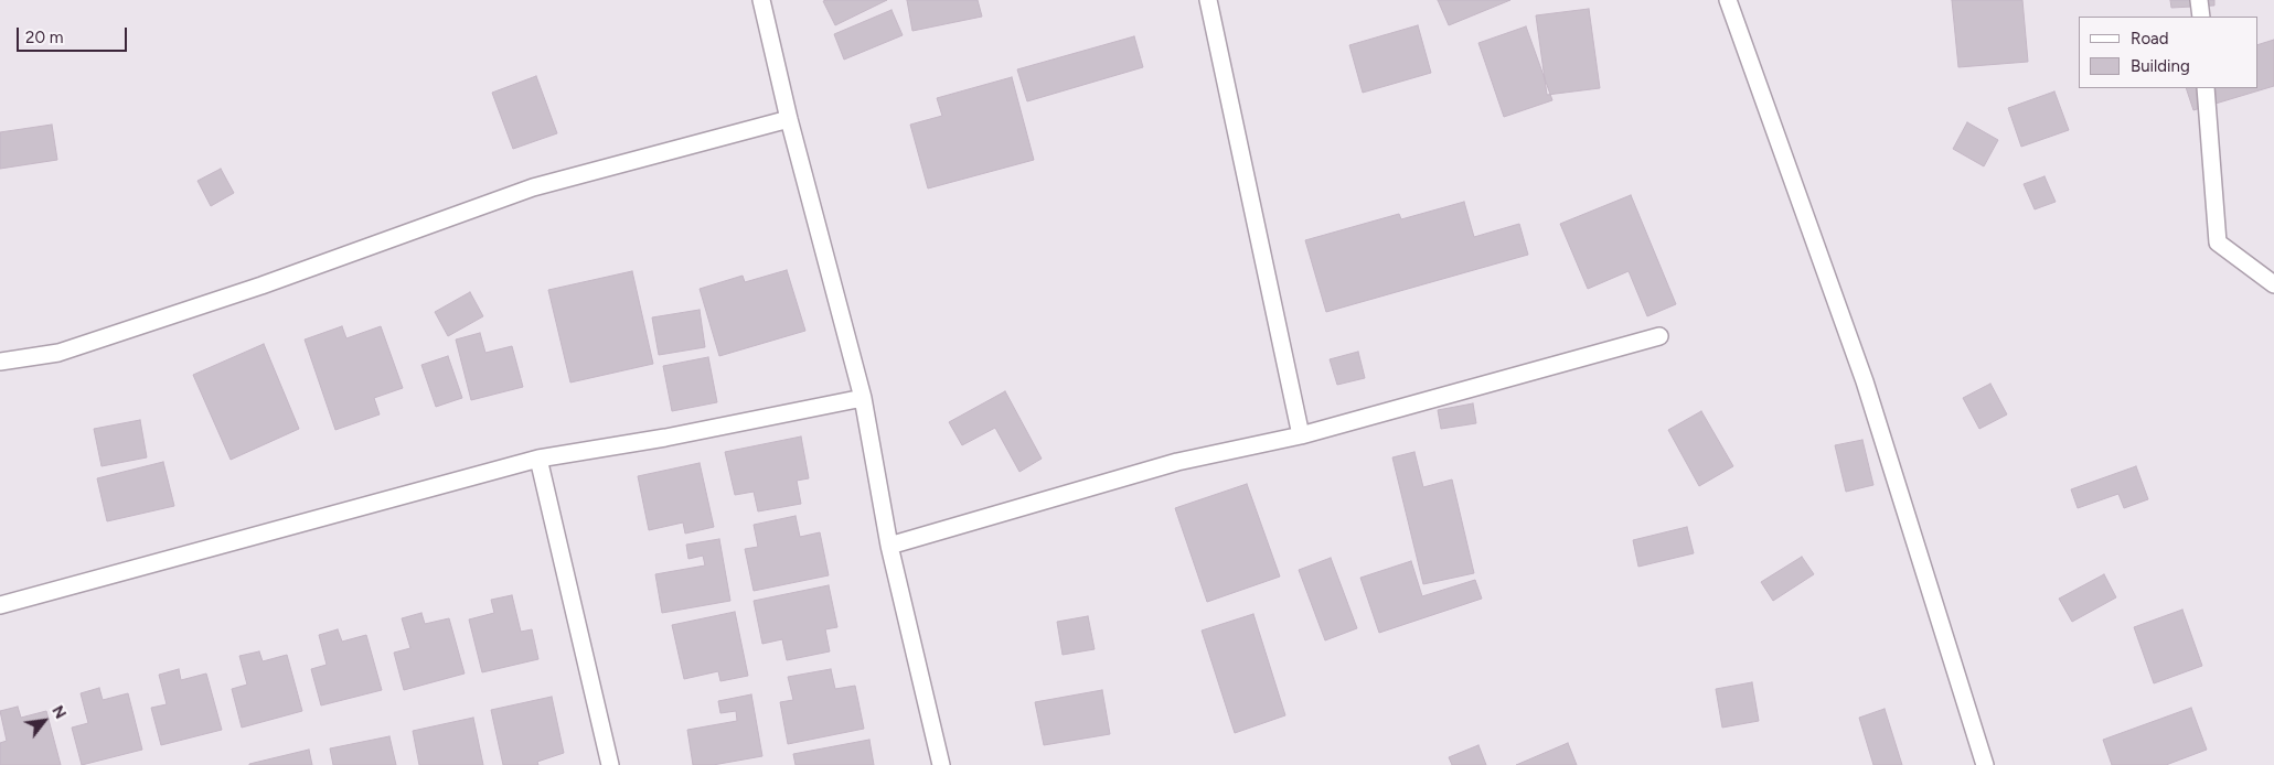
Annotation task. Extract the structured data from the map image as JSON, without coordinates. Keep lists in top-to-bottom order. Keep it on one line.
{"legend":["Road","Building"],"scale_bar":"20 m","north":"top right"}
